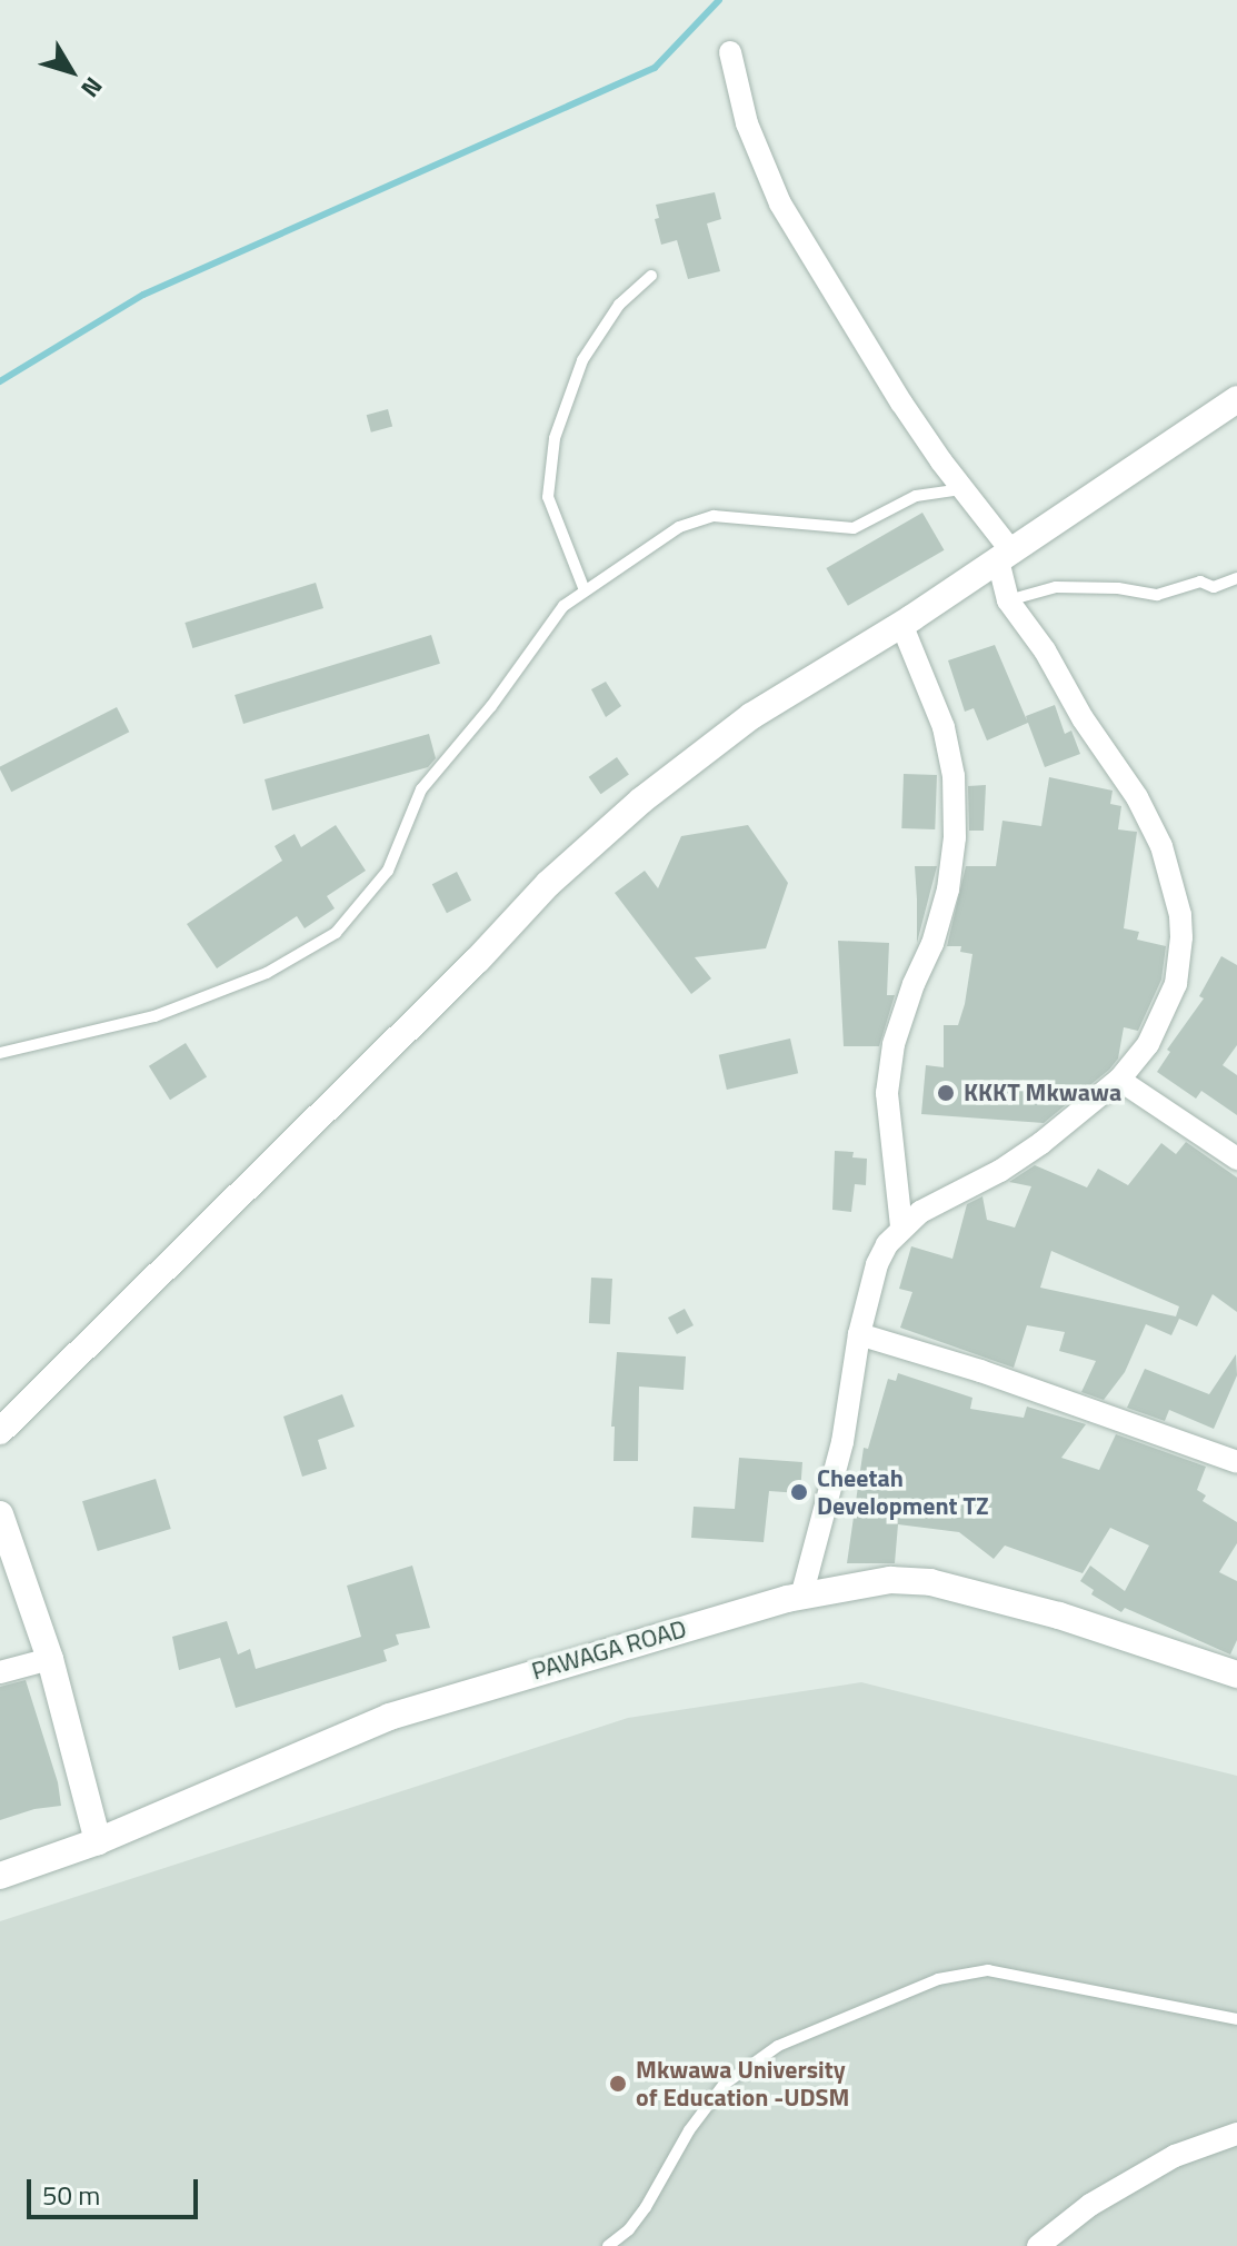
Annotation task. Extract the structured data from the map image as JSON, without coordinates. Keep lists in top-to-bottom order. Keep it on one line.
{"streets":{"street":["PAWAGA ROAD"]},"places":["KKKT Mkwawa","Cheetah Development TZ","Mkwawa University of Education -UDSM"],"scale_bar":"50 m","north":"bottom right"}
